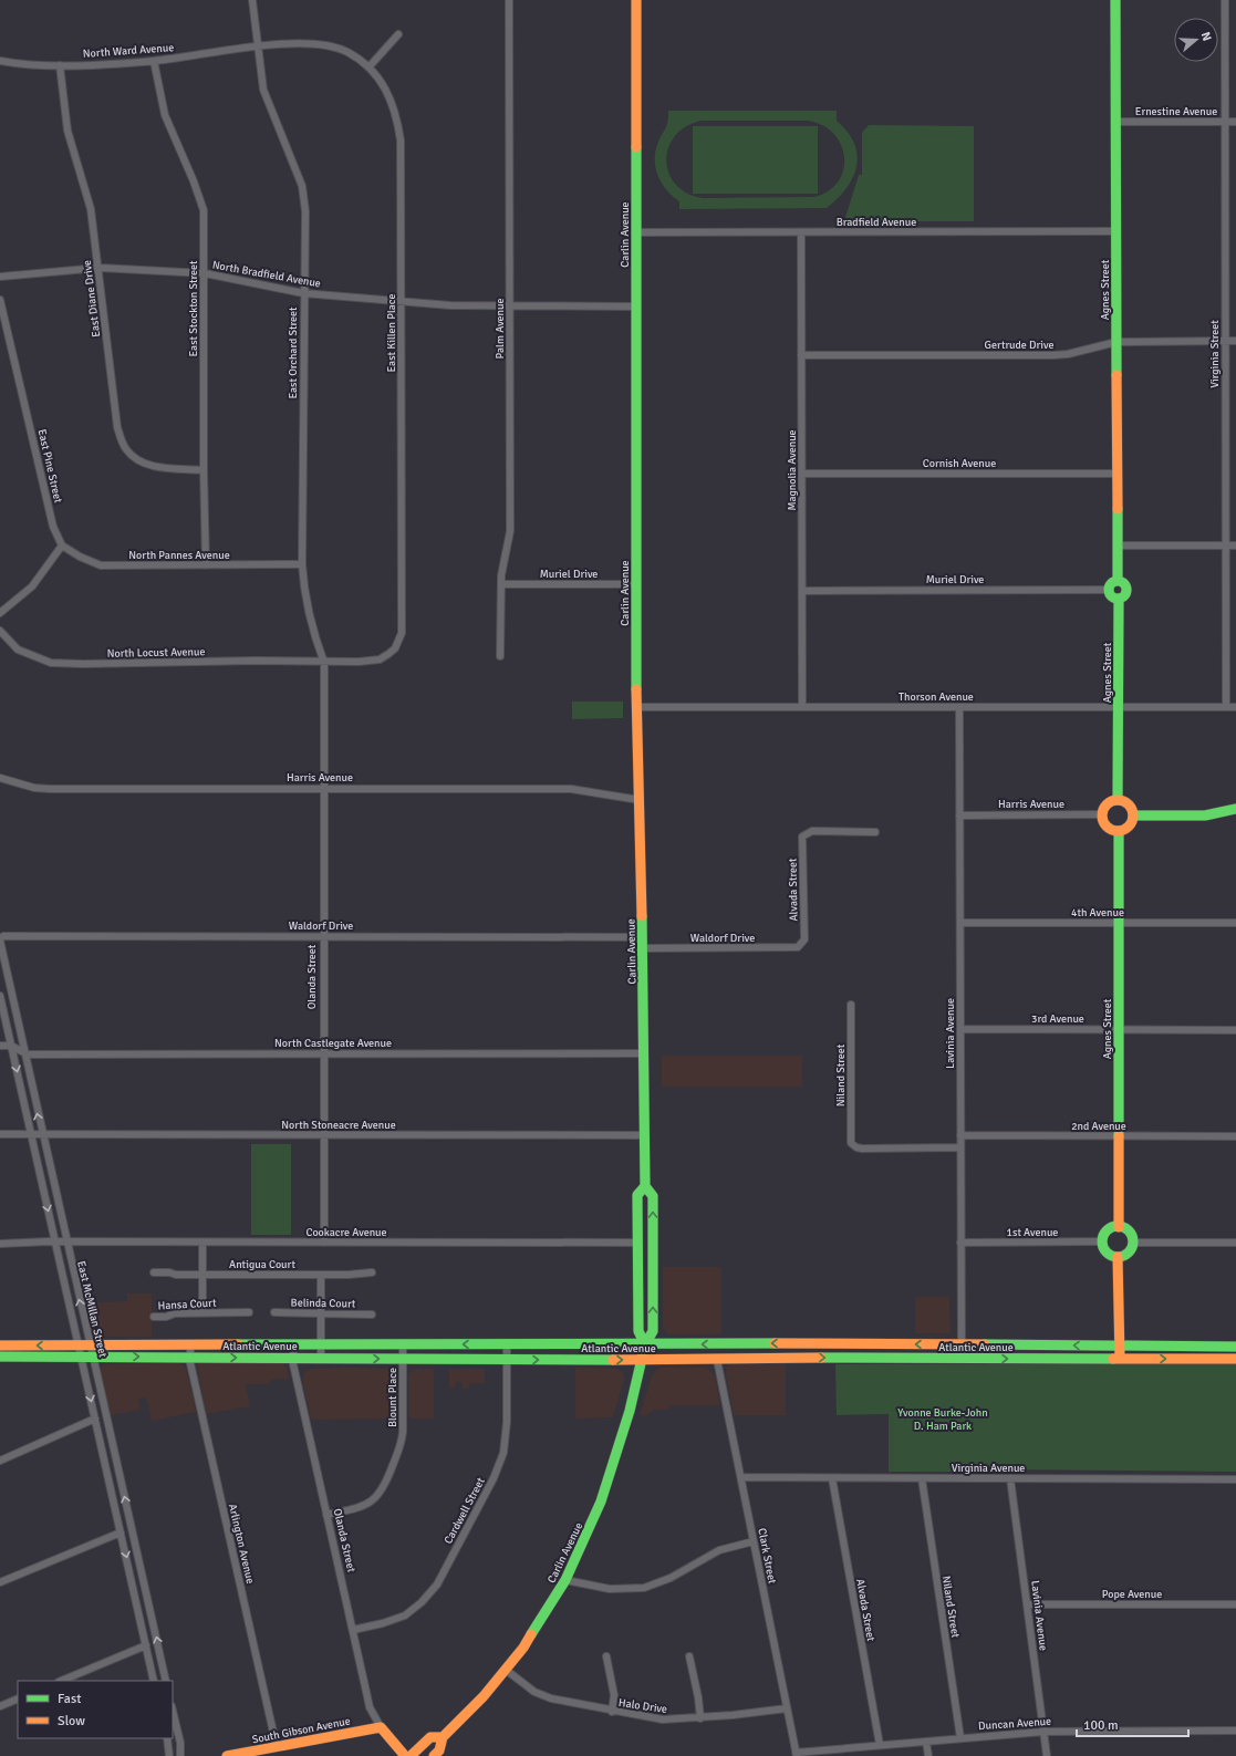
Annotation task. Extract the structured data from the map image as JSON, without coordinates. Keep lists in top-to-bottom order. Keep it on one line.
{"streets":{"street":["North Ward Avenue","Ernestine Avenue","Bradfield Avenue","Carlin Avenue","North Bradfield Avenue","Agnes Street","East Diane Drive","East Stockton Street","Palm Avenue","East Killen Place","Gertrude Drive","East Orchard Street","Virginia Street","Cornish Avenue","East Pine Street","Magnolia Avenue","North Pannes Avenue","Muriel Drive","North Locust Avenue","Thorson Avenue","Harris Avenue","Alvada Street","4th Avenue","Waldorf Drive","Olanda Street","3rd Avenue","Lavinia Avenue","North Castlegate Avenue","Niland Street","North Stoneacre Avenue","2nd Avenue","Cookacre Avenue","1st Avenue","Antigua Court","Belinda Court","Hansa Court","East McMillan Street","Atlantic Avenue","Blount Place","Virginia Avenue","Cardwell Street","Arlington Avenue","Clark Street","Pope Avenue","Halo Drive","Duncan Avenue","South Gibson Avenue"]},"crossings":[["North Ward Avenue","East Diane Drive"],["North Ward Avenue","East Stockton Street"],["North Ward Avenue","East Killen Place"],["North Ward Avenue","East Orchard Street"],["Ernestine Avenue","Agnes Street"],["Ernestine Avenue","Virginia Street"],["Bradfield Avenue","Carlin Avenue"],["Bradfield Avenue","Agnes Street"],["Bradfield Avenue","Magnolia Avenue"],["Carlin Avenue","Muriel Drive"],["Carlin Avenue","Thorson Avenue"],["Carlin Avenue","Harris Avenue"],["Carlin Avenue","Waldorf Drive"],["Carlin Avenue","North Castlegate Avenue"],["Carlin Avenue","North Stoneacre Avenue"],["Carlin Avenue","Cookacre Avenue"],["Carlin Avenue","Atlantic Avenue"],["Carlin Avenue","Halo Drive"],["North Bradfield Avenue","East Diane Drive"],["North Bradfield Avenue","East Stockton Street"],["North Bradfield Avenue","Palm Avenue"],["North Bradfield Avenue","East Killen Place"],["North Bradfield Avenue","East Orchard Street"],["Agnes Street","Gertrude Drive"],["Agnes Street","Cornish Avenue"],["Agnes Street","Muriel Drive"],["Agnes Street","Thorson Avenue"],["Agnes Street","Harris Avenue"],["Agnes Street","4th Avenue"],["Agnes Street","3rd Avenue"],["Agnes Street","2nd Avenue"],["Agnes Street","1st Avenue"],["East Diane Drive","East Stockton Street"],["East Stockton Street","North Pannes Avenue"],["Palm Avenue","Muriel Drive"],["East Killen Place","East Orchard Street"],["East Killen Place","North Locust Avenue"],["Gertrude Drive","Virginia Street"],["Gertrude Drive","Magnolia Avenue"],["East Orchard Street","North Pannes Avenue"],["East Orchard Street","North Locust Avenue"],["East Orchard Street","Olanda Street"],["Virginia Street","Thorson Avenue"],["Cornish Avenue","Magnolia Avenue"],["East Pine Street","North Pannes Avenue"],["Magnolia Avenue","Muriel Drive"],["Magnolia Avenue","Thorson Avenue"],["Thorson Avenue","Lavinia Avenue"],["Harris Avenue","Olanda Street"],["Harris Avenue","Lavinia Avenue"],["Alvada Street","Waldorf Drive"],["Alvada Street","Virginia Avenue"],["Alvada Street","Duncan Avenue"],["4th Avenue","Lavinia Avenue"],["Waldorf Drive","Olanda Street"],["Waldorf Drive","East McMillan Street"],["Olanda Street","North Castlegate Avenue"],["Olanda Street","North Stoneacre Avenue"],["Olanda Street","Cookacre Avenue"],["Olanda Street","Atlantic Avenue"],["Olanda Street","Blount Place"],["Olanda Street","Cardwell Street"],["Olanda Street","South Gibson Avenue"],["3rd Avenue","Lavinia Avenue"],["Lavinia Avenue","Niland Street"],["Lavinia Avenue","2nd Avenue"],["Lavinia Avenue","1st Avenue"],["Lavinia Avenue","Atlantic Avenue"],["Lavinia Avenue","Virginia Avenue"],["Lavinia Avenue","Pope Avenue"],["Lavinia Avenue","Duncan Avenue"],["North Castlegate Avenue","East McMillan Street"],["Niland Street","Virginia Avenue"],["Niland Street","Duncan Avenue"],["North Stoneacre Avenue","East McMillan Street"],["Cookacre Avenue","East McMillan Street"],["East McMillan Street","Atlantic Avenue"],["Atlantic Avenue","Blount Place"],["Atlantic Avenue","Cardwell Street"],["Atlantic Avenue","Arlington Avenue"],["Atlantic Avenue","Clark Street"],["Virginia Avenue","Clark Street"],["Arlington Avenue","South Gibson Avenue"],["Clark Street","Halo Drive"],["Clark Street","Duncan Avenue"]],"parks":["Yvonne Burke-John D. Ham Park"],"legend":["Fast","Slow"],"scale_bar":"100 m","north":"right"}
